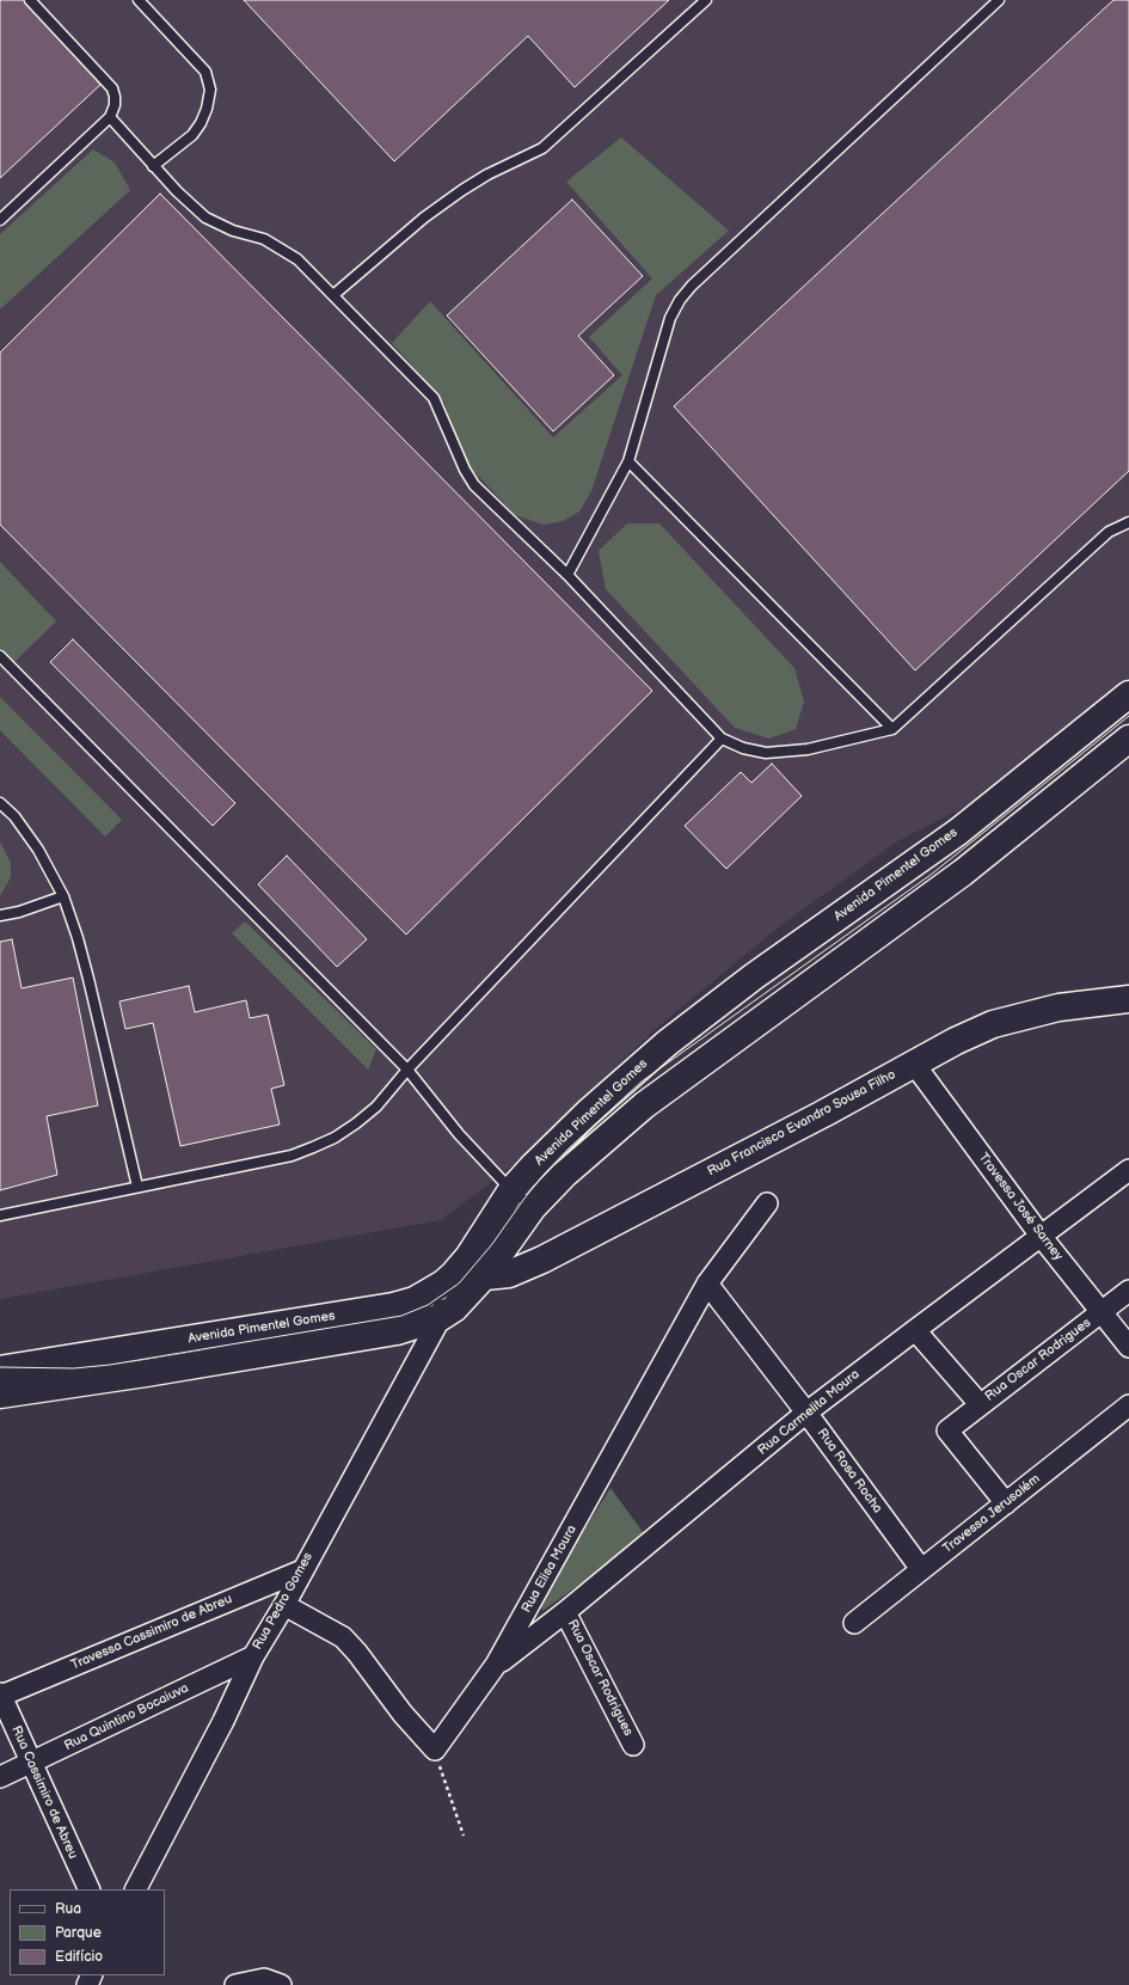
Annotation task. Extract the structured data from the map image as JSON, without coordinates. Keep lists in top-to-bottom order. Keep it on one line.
{"streets":{"main road":["Avenida Pimentel Gomes","Rua Francisco Evandro Sousa Filho"],"street":["Travessa José Sarney","Rua Oscar Rodrigues","Rua Carmelita Moura","Rua Rosa Rocha","Travessa Jerusalém","Rua Elisa Moura","Rua Pedro Gomes","Travessa Cassimiro de Abreu","Rua Quintino Bocaiuva","Rua Cassimiro de Abreu"]},"crossings":[["Avenida Pimentel Gomes","Rua Francisco Evandro Sousa Filho"],["Avenida Pimentel Gomes","Rua Pedro Gomes"],["Rua Francisco Evandro Sousa Filho","Travessa José Sarney"],["Travessa José Sarney","Rua Oscar Rodrigues"],["Travessa José Sarney","Rua Carmelita Moura"],["Rua Oscar Rodrigues","Rua Carmelita Moura"],["Rua Oscar Rodrigues","Travessa Jerusalém"],["Rua Carmelita Moura","Rua Rosa Rocha"],["Rua Carmelita Moura","Rua Elisa Moura"],["Rua Rosa Rocha","Travessa Jerusalém"],["Rua Rosa Rocha","Rua Elisa Moura"],["Rua Pedro Gomes","Travessa Cassimiro de Abreu"],["Rua Pedro Gomes","Rua Quintino Bocaiuva"],["Travessa Cassimiro de Abreu","Rua Cassimiro de Abreu"],["Rua Quintino Bocaiuva","Rua Cassimiro de Abreu"]],"legend":["Rua","Parque","Edifício"]}
